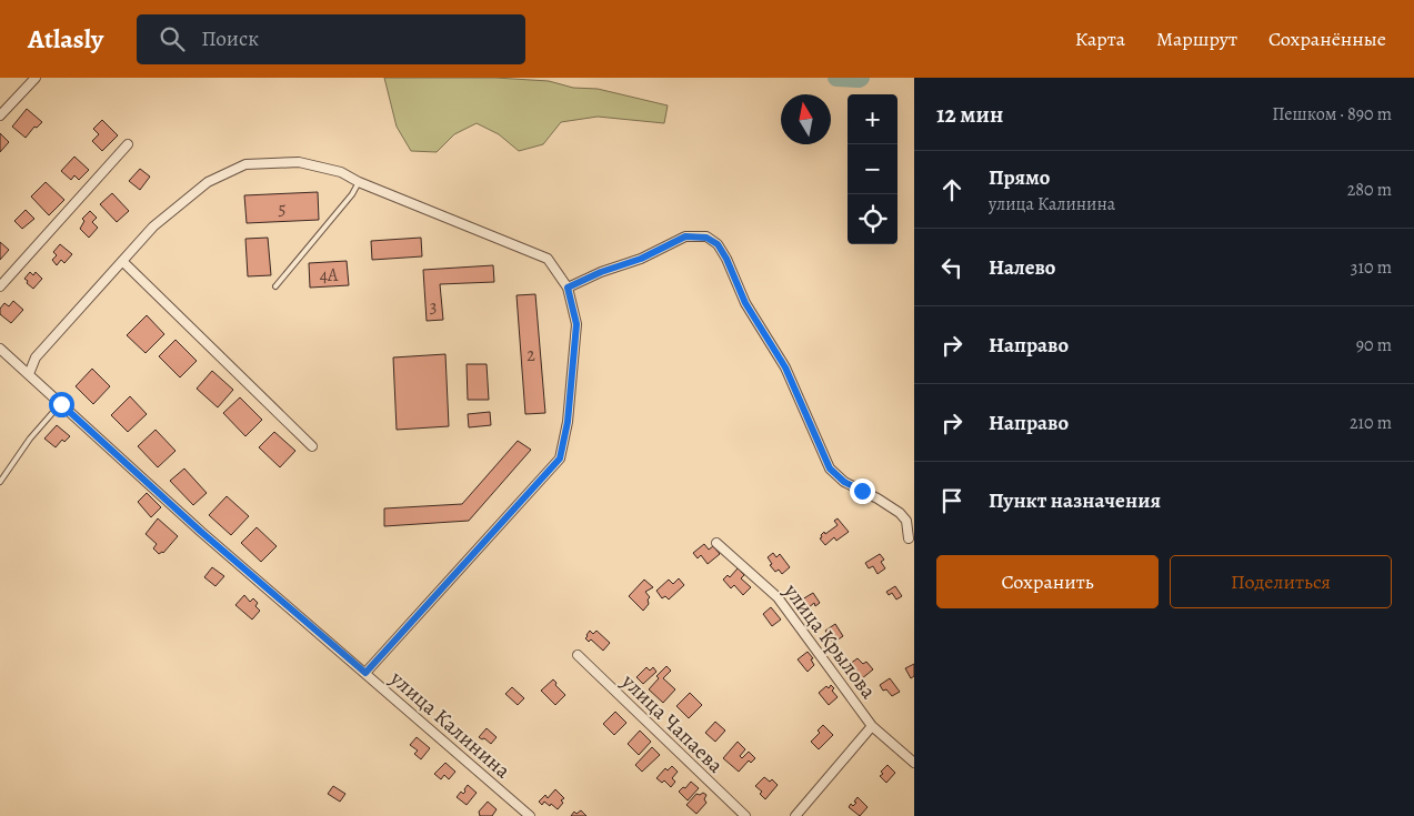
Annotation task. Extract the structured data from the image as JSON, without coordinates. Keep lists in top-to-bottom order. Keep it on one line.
{"streets":{"street":["улица Крылова","улица Чапаева","улица Калинина"]},"house_numbers":["5","4А","3","2"],"north":"top","page":{"header":"Atlasly","search":"Поиск","nav":["Карта","Маршрут","Сохранённые"],"heading":["12 мин","Пешком · 890 m"],"map_buttons":["+","−"],"list":[["Прямо","улица Калинина","280 m"],["Налево","310 m"],["Направо","90 m"],["Направо","210 m"],"Пункт назначения"],"buttons":["Сохранить","Поделиться"]}}
